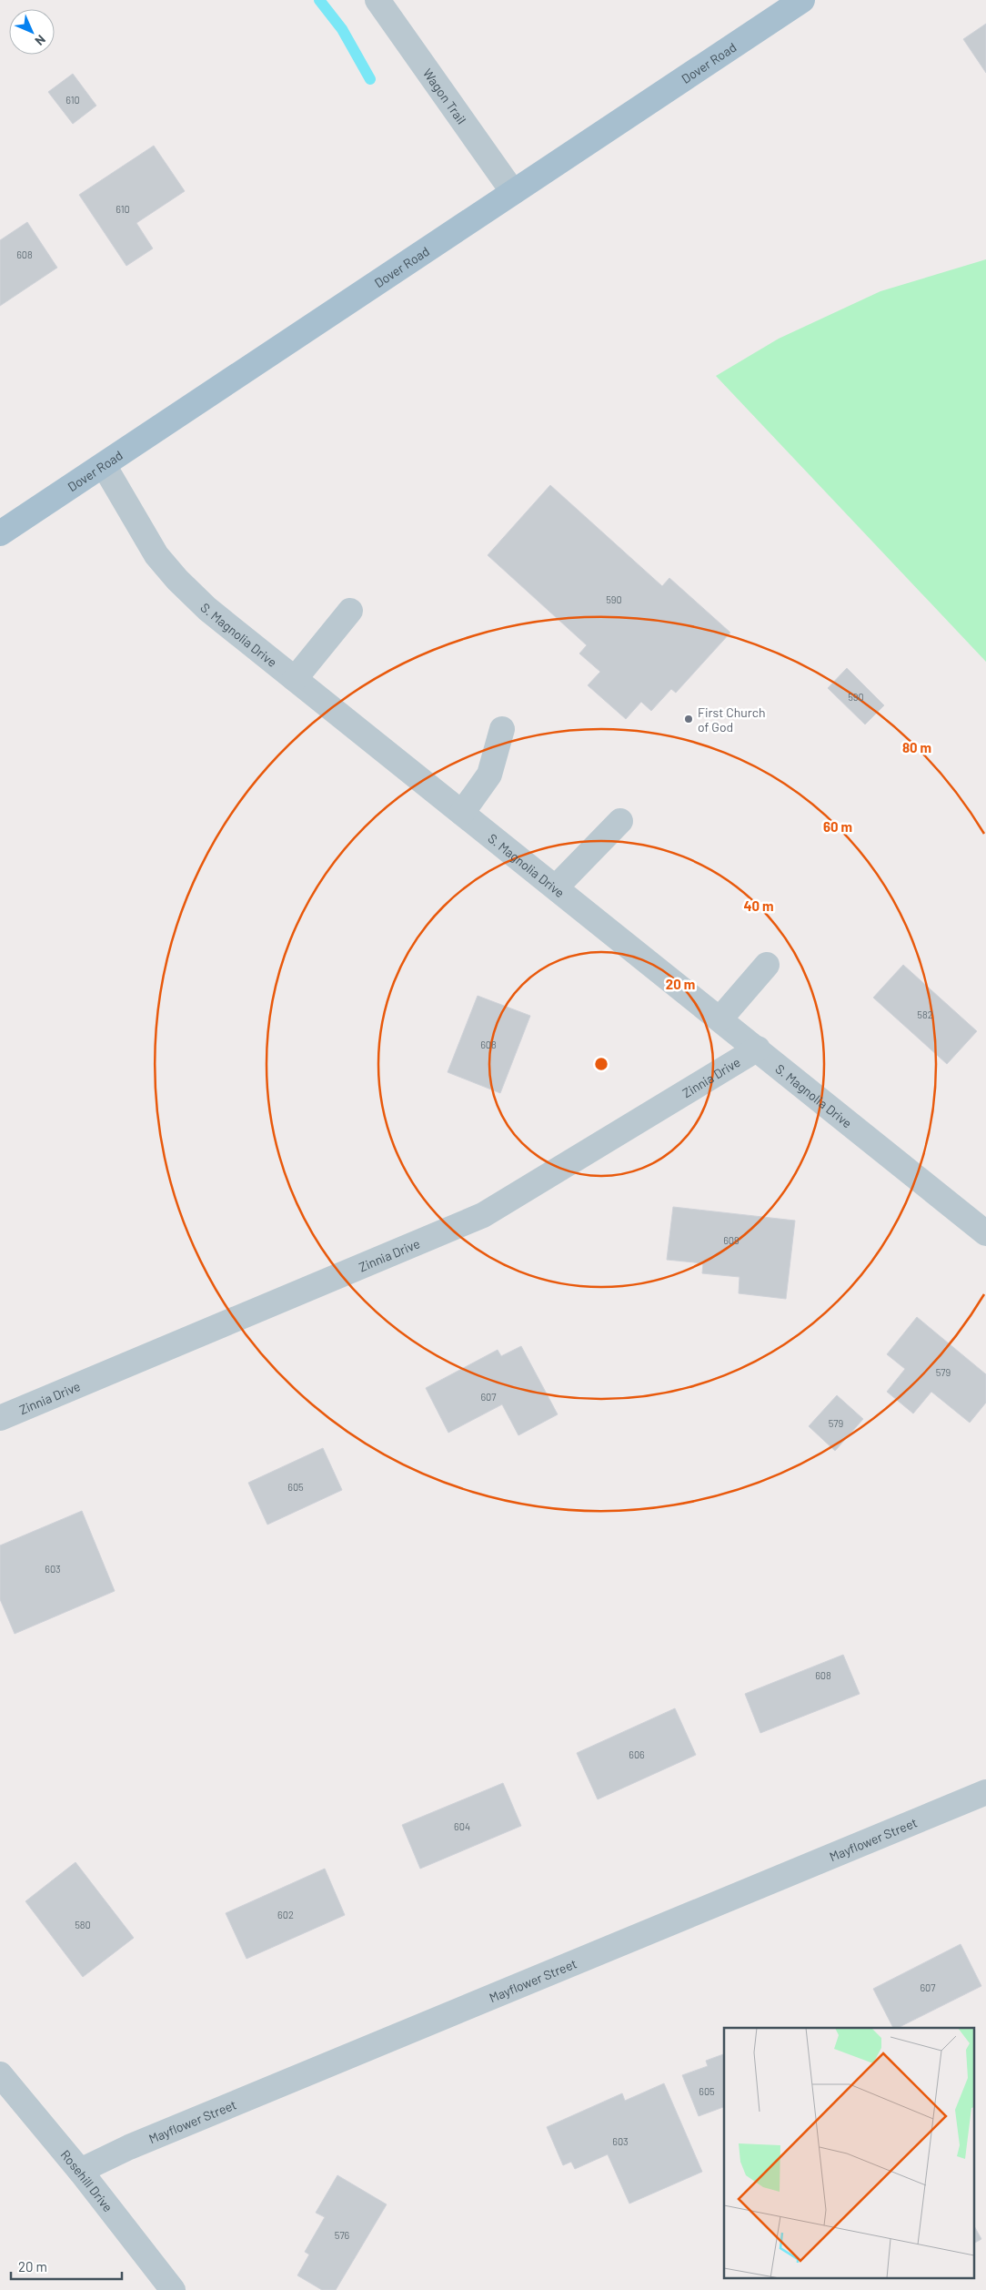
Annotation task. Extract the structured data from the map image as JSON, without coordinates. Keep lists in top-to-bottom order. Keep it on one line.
{"streets":{"main road":["Dover Road"],"street":["Wagon Trail","S. Magnolia Drive","Zinnia Drive","Mayflower Street","Rosehill Drive"]},"crossings":[["Dover Road","Wagon Trail"],["Dover Road","S. Magnolia Drive"],["S. Magnolia Drive","Zinnia Drive"],["Mayflower Street","Rosehill Drive"]],"places":["First Church of God"],"house_numbers":["610","610","608","590","590","582","608","609","579","607","579","605","603","608","606","604","602","580","607","605","603","576"],"scale_bar":"20 m","north":"bottom right","rings":["80 m","60 m","40 m","20 m"]}
